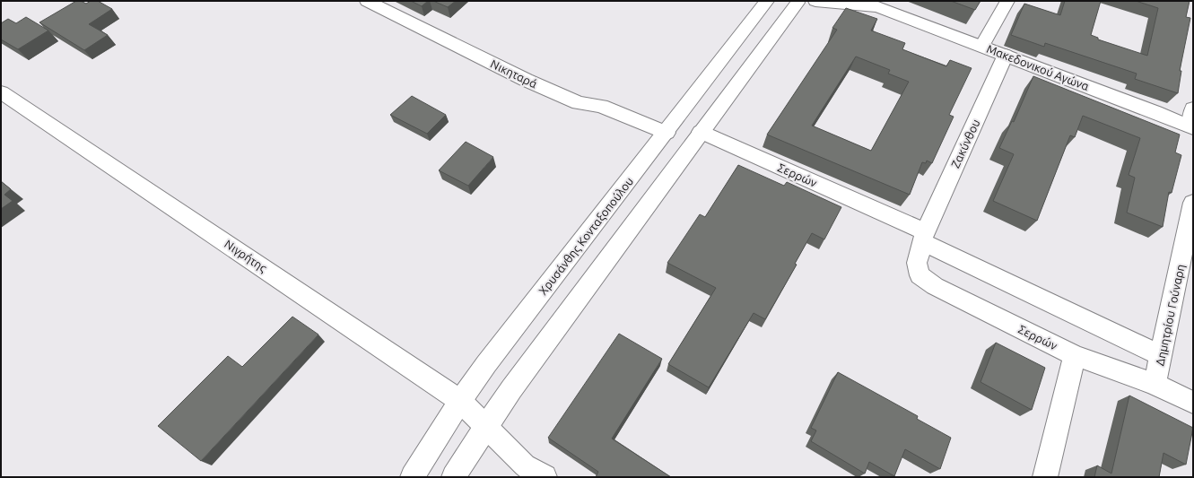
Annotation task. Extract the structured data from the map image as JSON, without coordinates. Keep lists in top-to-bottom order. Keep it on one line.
{"streets":{"street":["Μακεδονικού Αγώνα","Νικηταρά","Ζακύνθου","Σερρών","Χρυσάνθης Κονταξοπούλου","Νιγρήτης","Δημητρίου Γούναρη"]},"crossings":[["Μακεδονικού Αγώνα","Ζακύνθου"],["Νικηταρά","Χρυσάνθης Κονταξοπούλου"],["Ζακύνθου","Σερρών"],["Σερρών","Δημητρίου Γούναρη"],["Χρυσάνθης Κονταξοπούλου","Νιγρήτης"]]}
